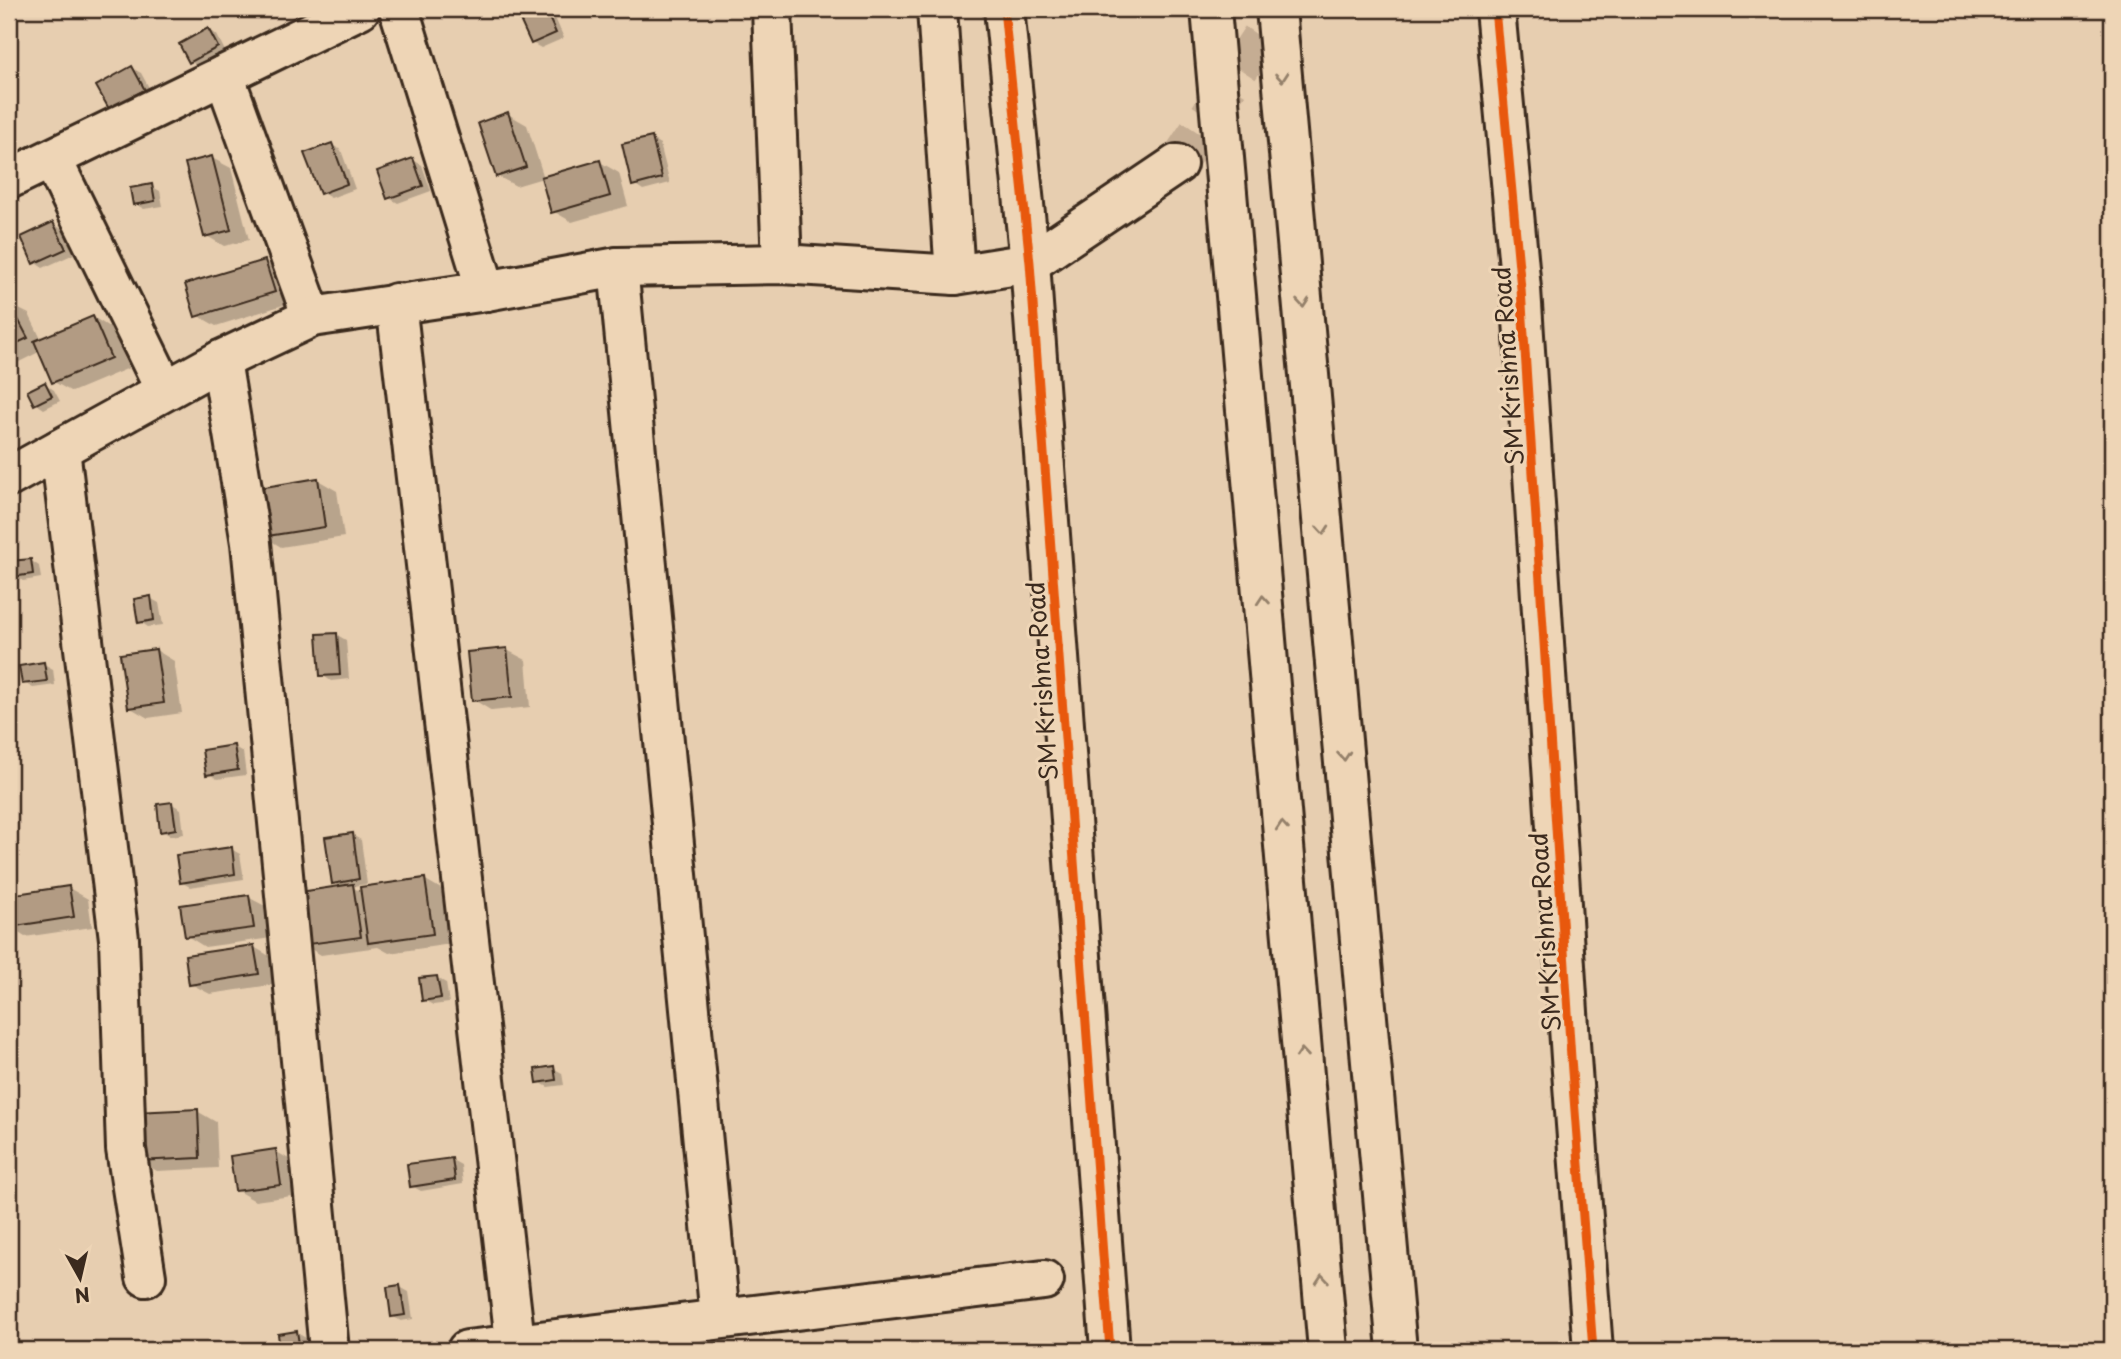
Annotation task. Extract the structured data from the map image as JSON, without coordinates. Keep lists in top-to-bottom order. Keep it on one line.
{"streets":{"main road":["SM Krishna Road"]},"north":"bottom"}
